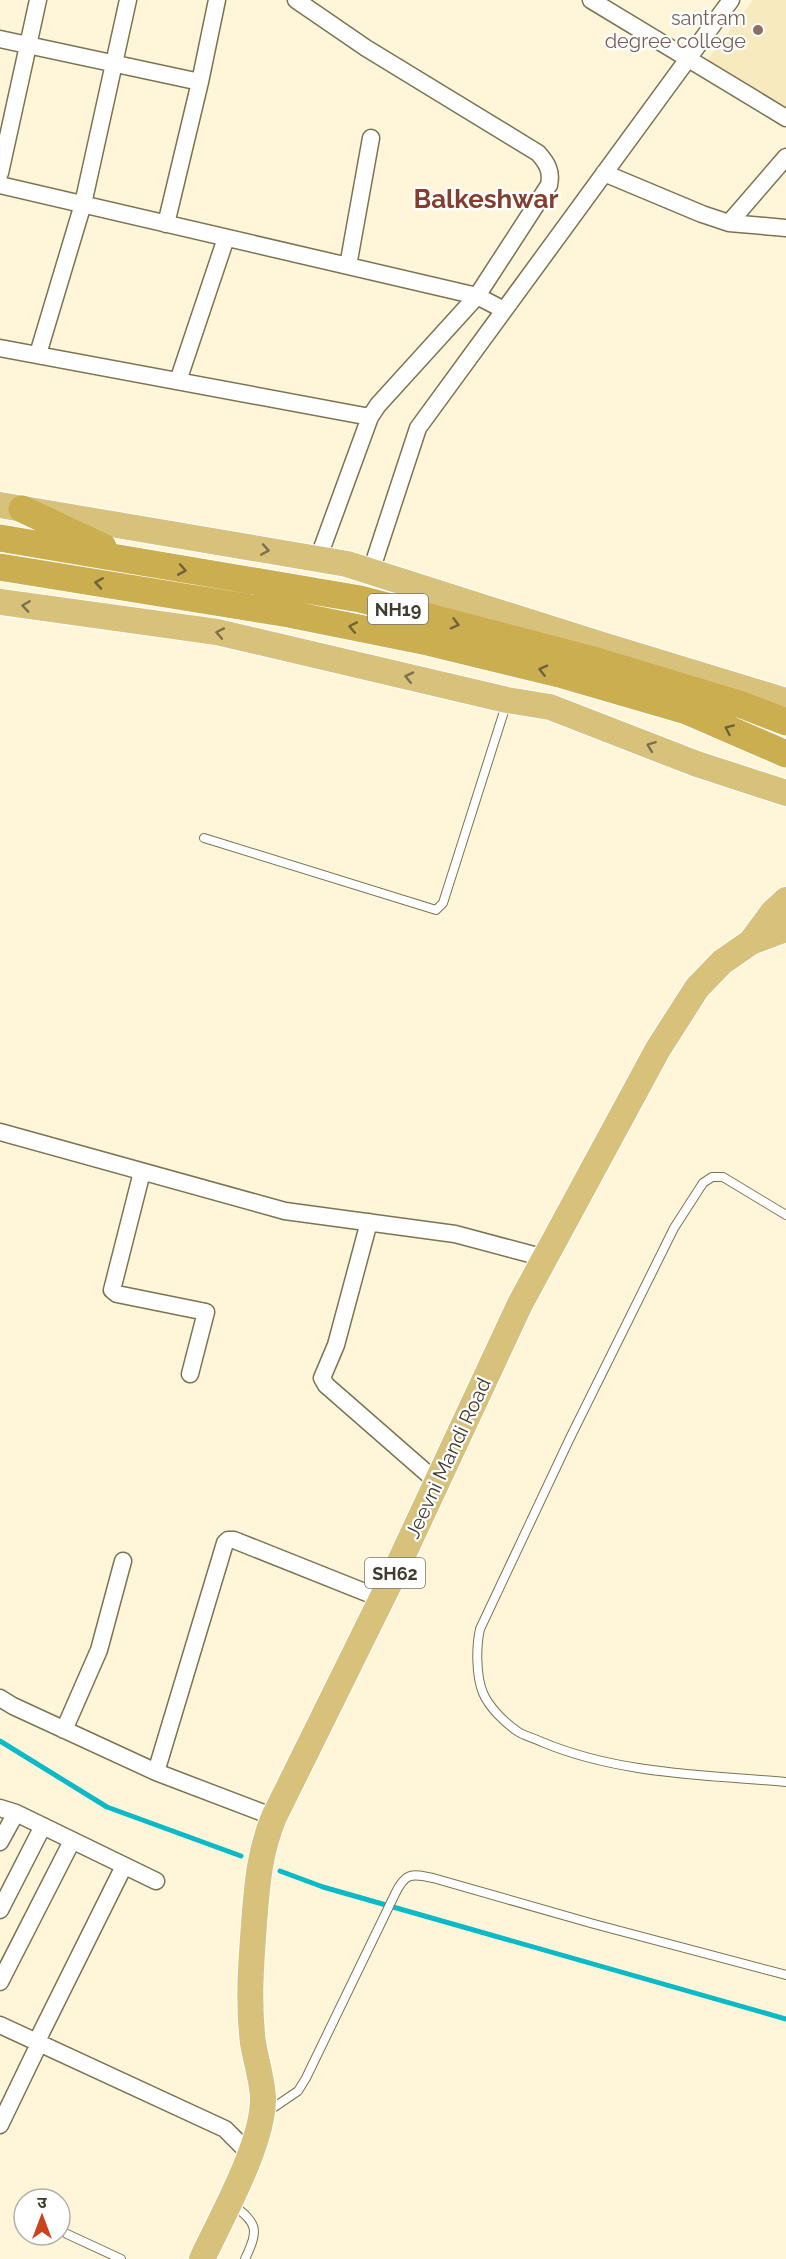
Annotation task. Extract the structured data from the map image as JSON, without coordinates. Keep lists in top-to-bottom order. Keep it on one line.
{"streets":{"highway":["NH19"],"main road":["Jeevni Mandi Road","SH62"]},"districts":["Balkeshwar"],"places":["santram degree college"],"north":"top"}
